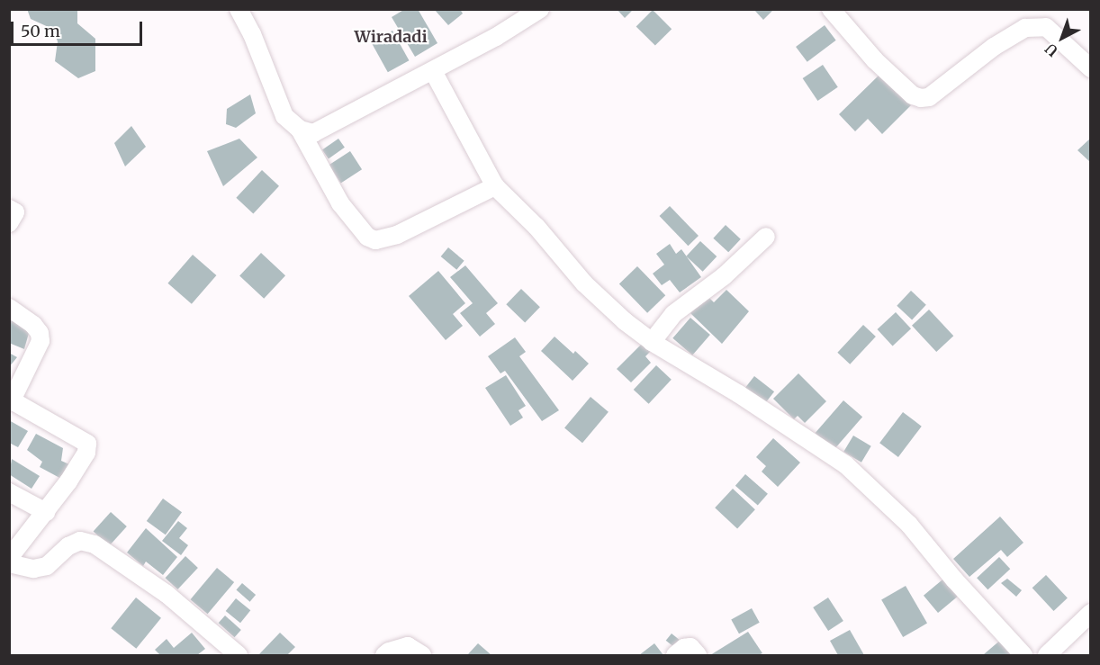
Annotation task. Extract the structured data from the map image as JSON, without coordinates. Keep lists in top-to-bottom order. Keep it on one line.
{"districts":["Wiradadi"],"scale_bar":"50 m","north":"bottom left"}
